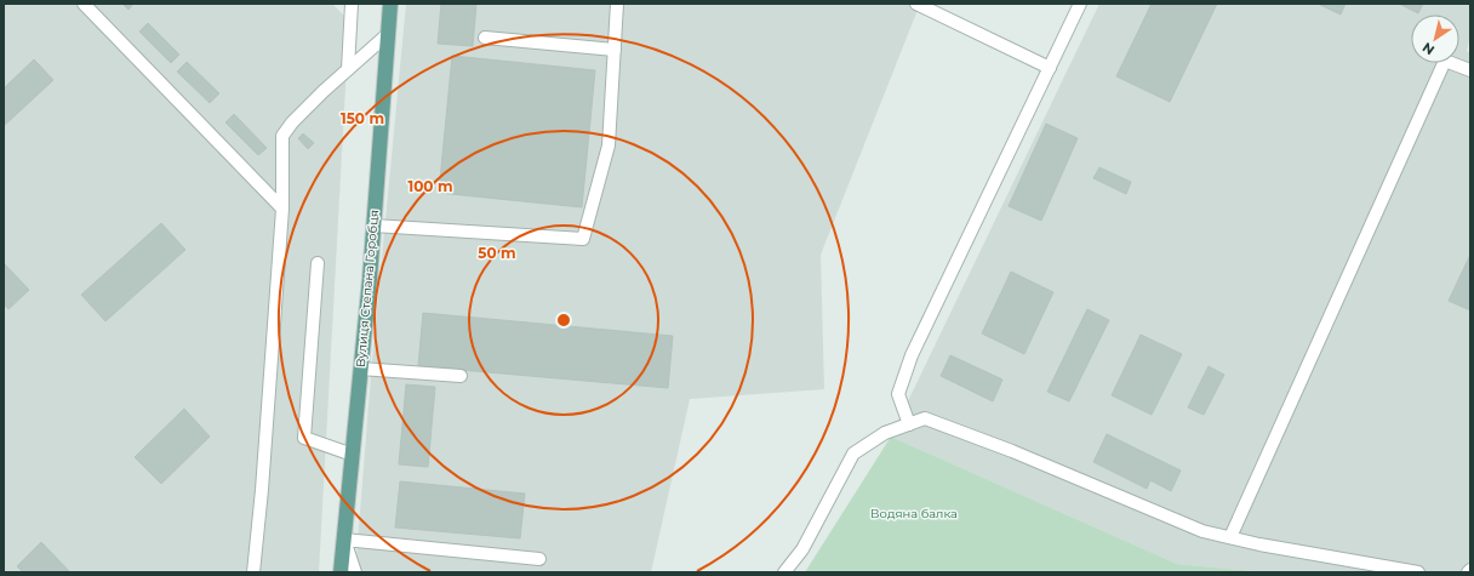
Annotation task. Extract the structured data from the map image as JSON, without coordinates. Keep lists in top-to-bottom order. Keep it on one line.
{"streets":{"main road":["Вулиця Степана Горобця"]},"parks":["Водяна балка"],"north":"bottom left","rings":["150 m","100 m","50 m"]}
